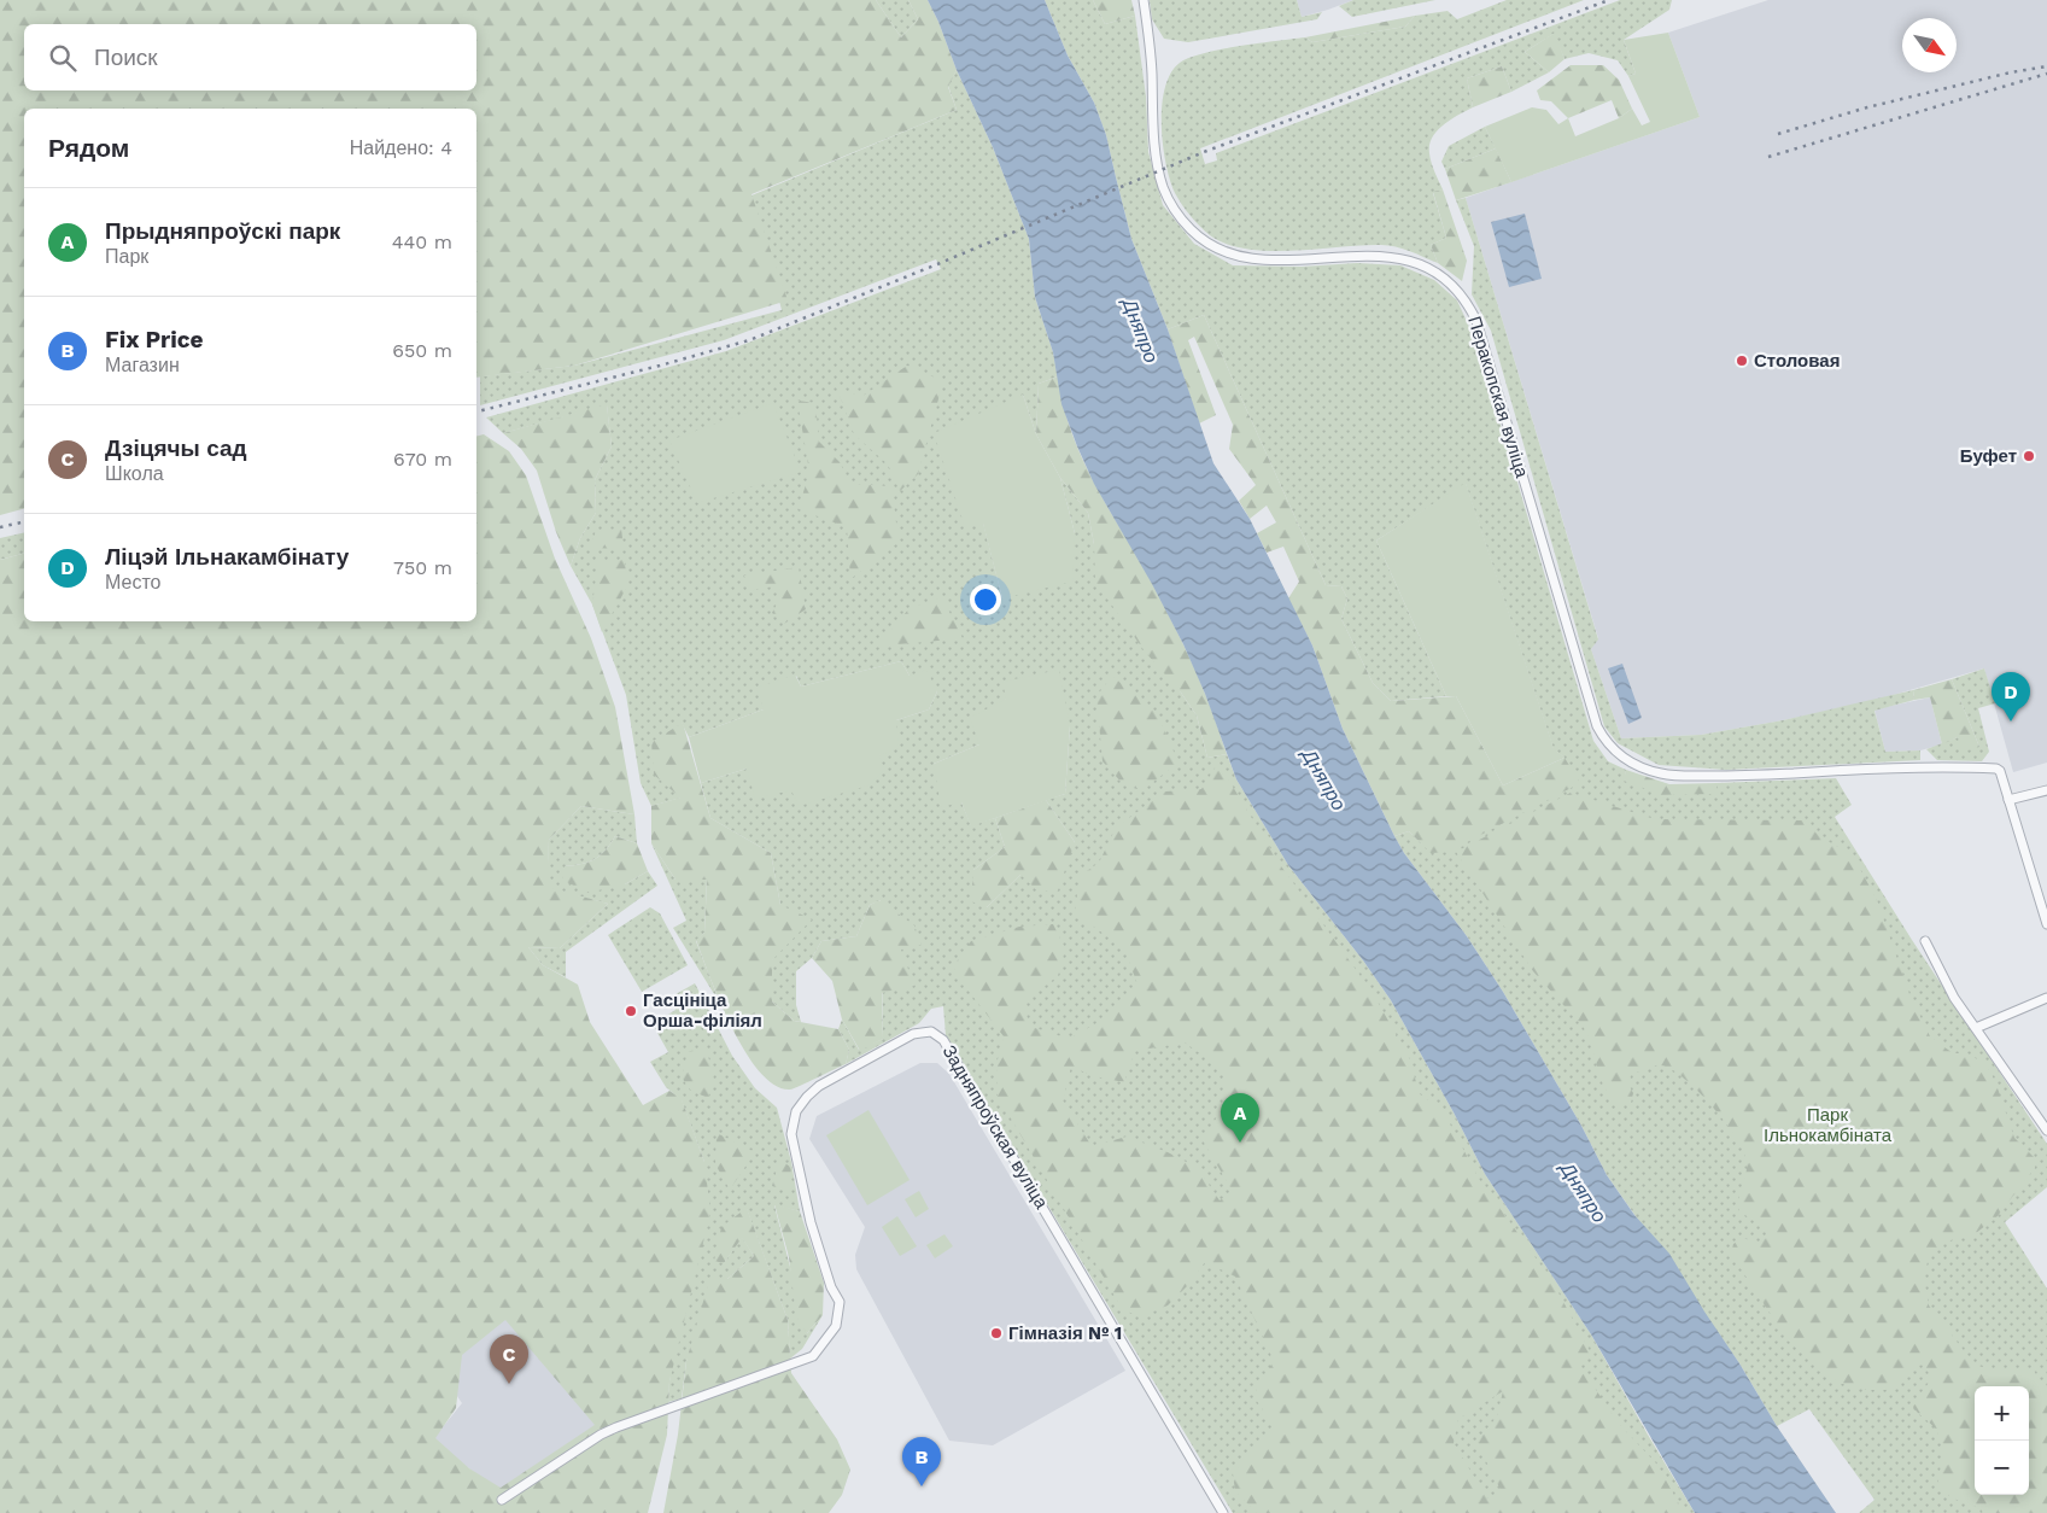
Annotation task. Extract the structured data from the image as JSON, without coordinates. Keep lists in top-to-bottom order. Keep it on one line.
{"streets":{"street":["Перакопская вуліца","Задняпроўская вуліца"]},"water":["Дняпро"],"parks":["Парк Ільнокамбіната"],"places":["Столовая","Буфет","Гасцініца Орша-філіял","Гімназія № 1"],"north":"bottom right","page":{"search":"Поиск","heading":["Рядом","Найдено: 4"],"list":[{"mark":"A","name":"Прыдняпроўскі парк","note":"Парк","value":"440 m"},{"mark":"B","name":"Fix Price","note":"Магазин","value":"650 m"},{"mark":"C","name":"Дзіцячы сад","note":"Школа","value":"670 m"},{"mark":"D","name":"Ліцэй Ільнакамбінату","note":"Место","value":"750 m"}],"pins":["D","A","C","B"],"map_buttons":["+","−"]}}
